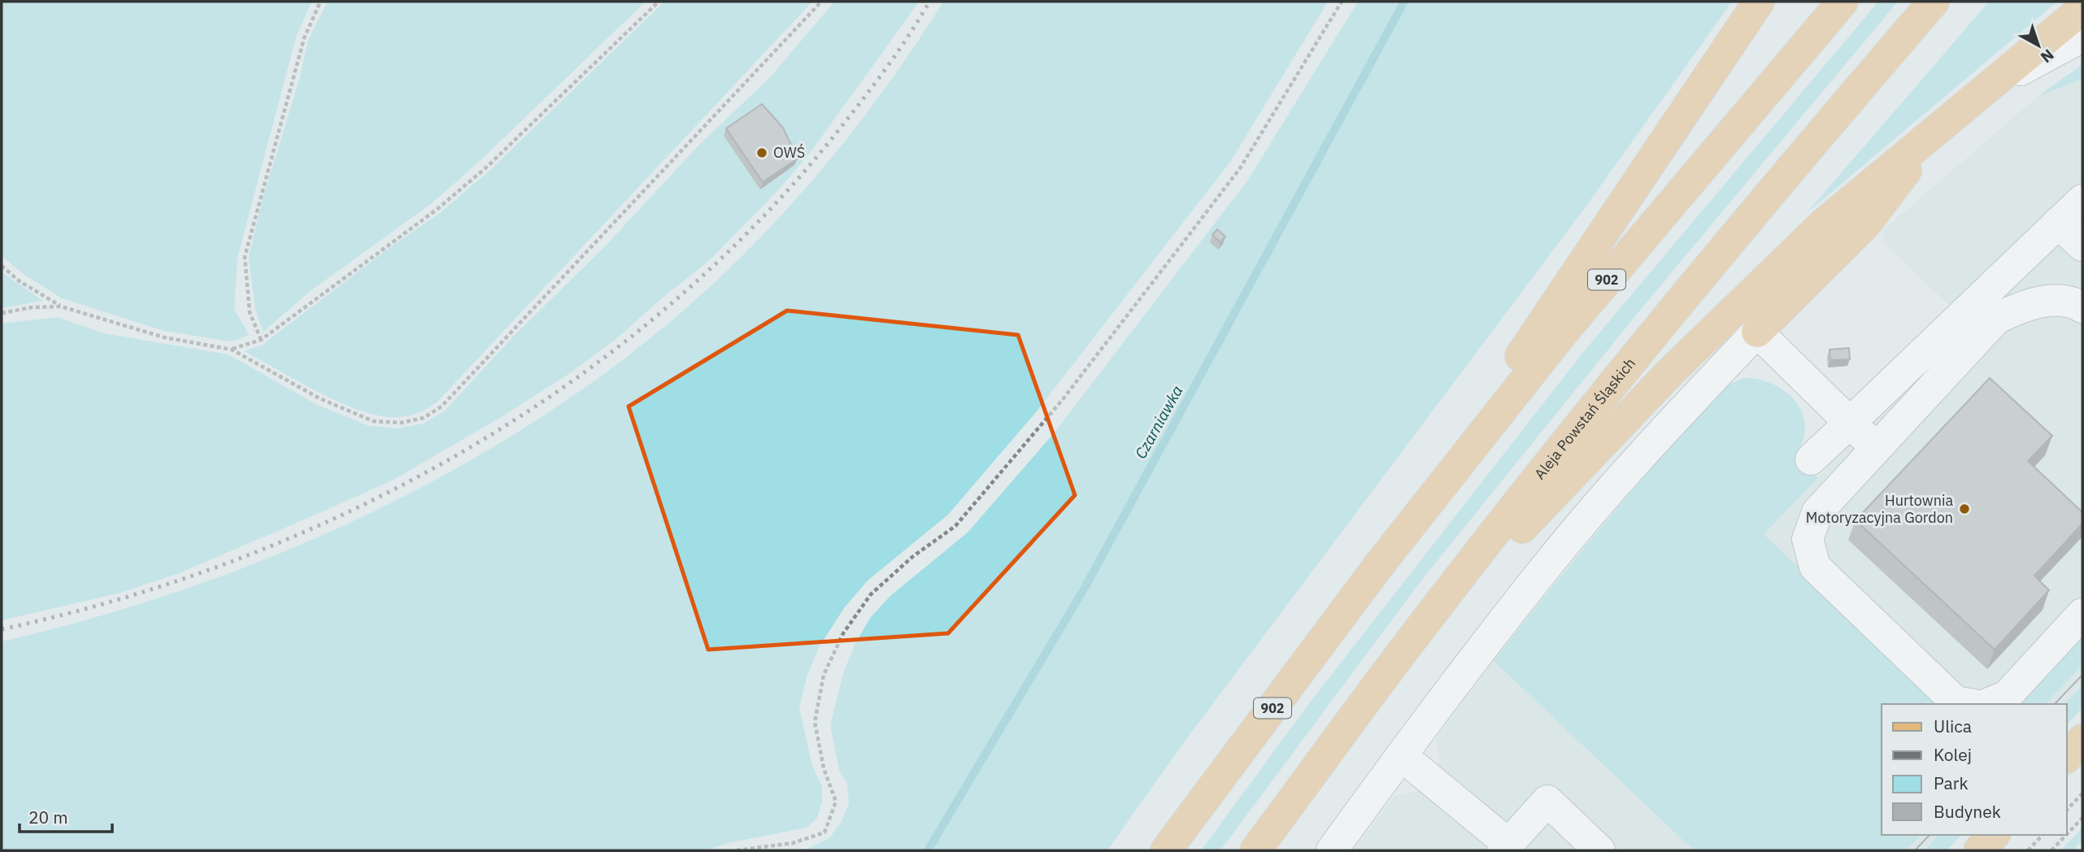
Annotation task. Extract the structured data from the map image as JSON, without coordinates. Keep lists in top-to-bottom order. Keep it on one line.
{"streets":{"main road":["902","Aleja Powstań Śląskich"]},"water":["Czarniawka"],"places":["OWŚ","Hurtownia Motoryzacyjna Gordon"],"legend":["Ulica","Kolej","Park","Budynek"],"scale_bar":"20 m","north":"bottom right"}
